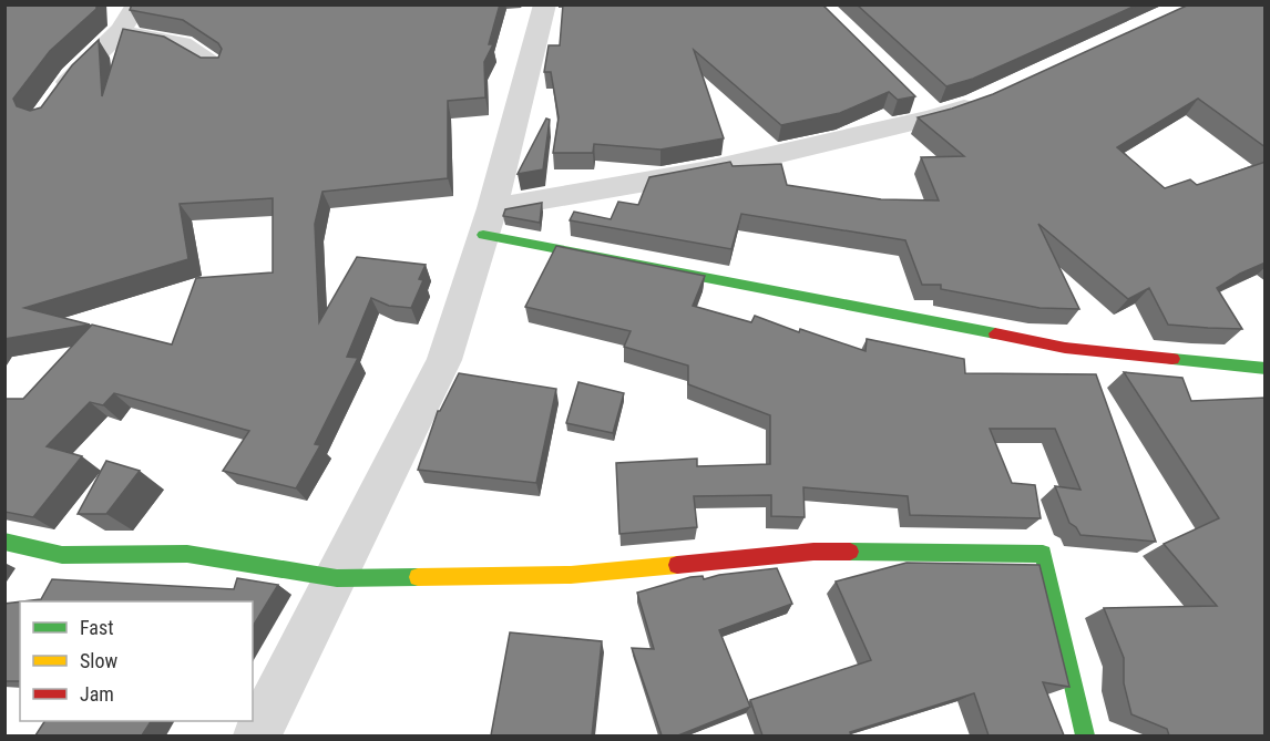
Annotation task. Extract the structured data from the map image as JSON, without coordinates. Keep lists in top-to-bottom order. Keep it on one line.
{"legend":["Fast","Slow","Jam"]}
